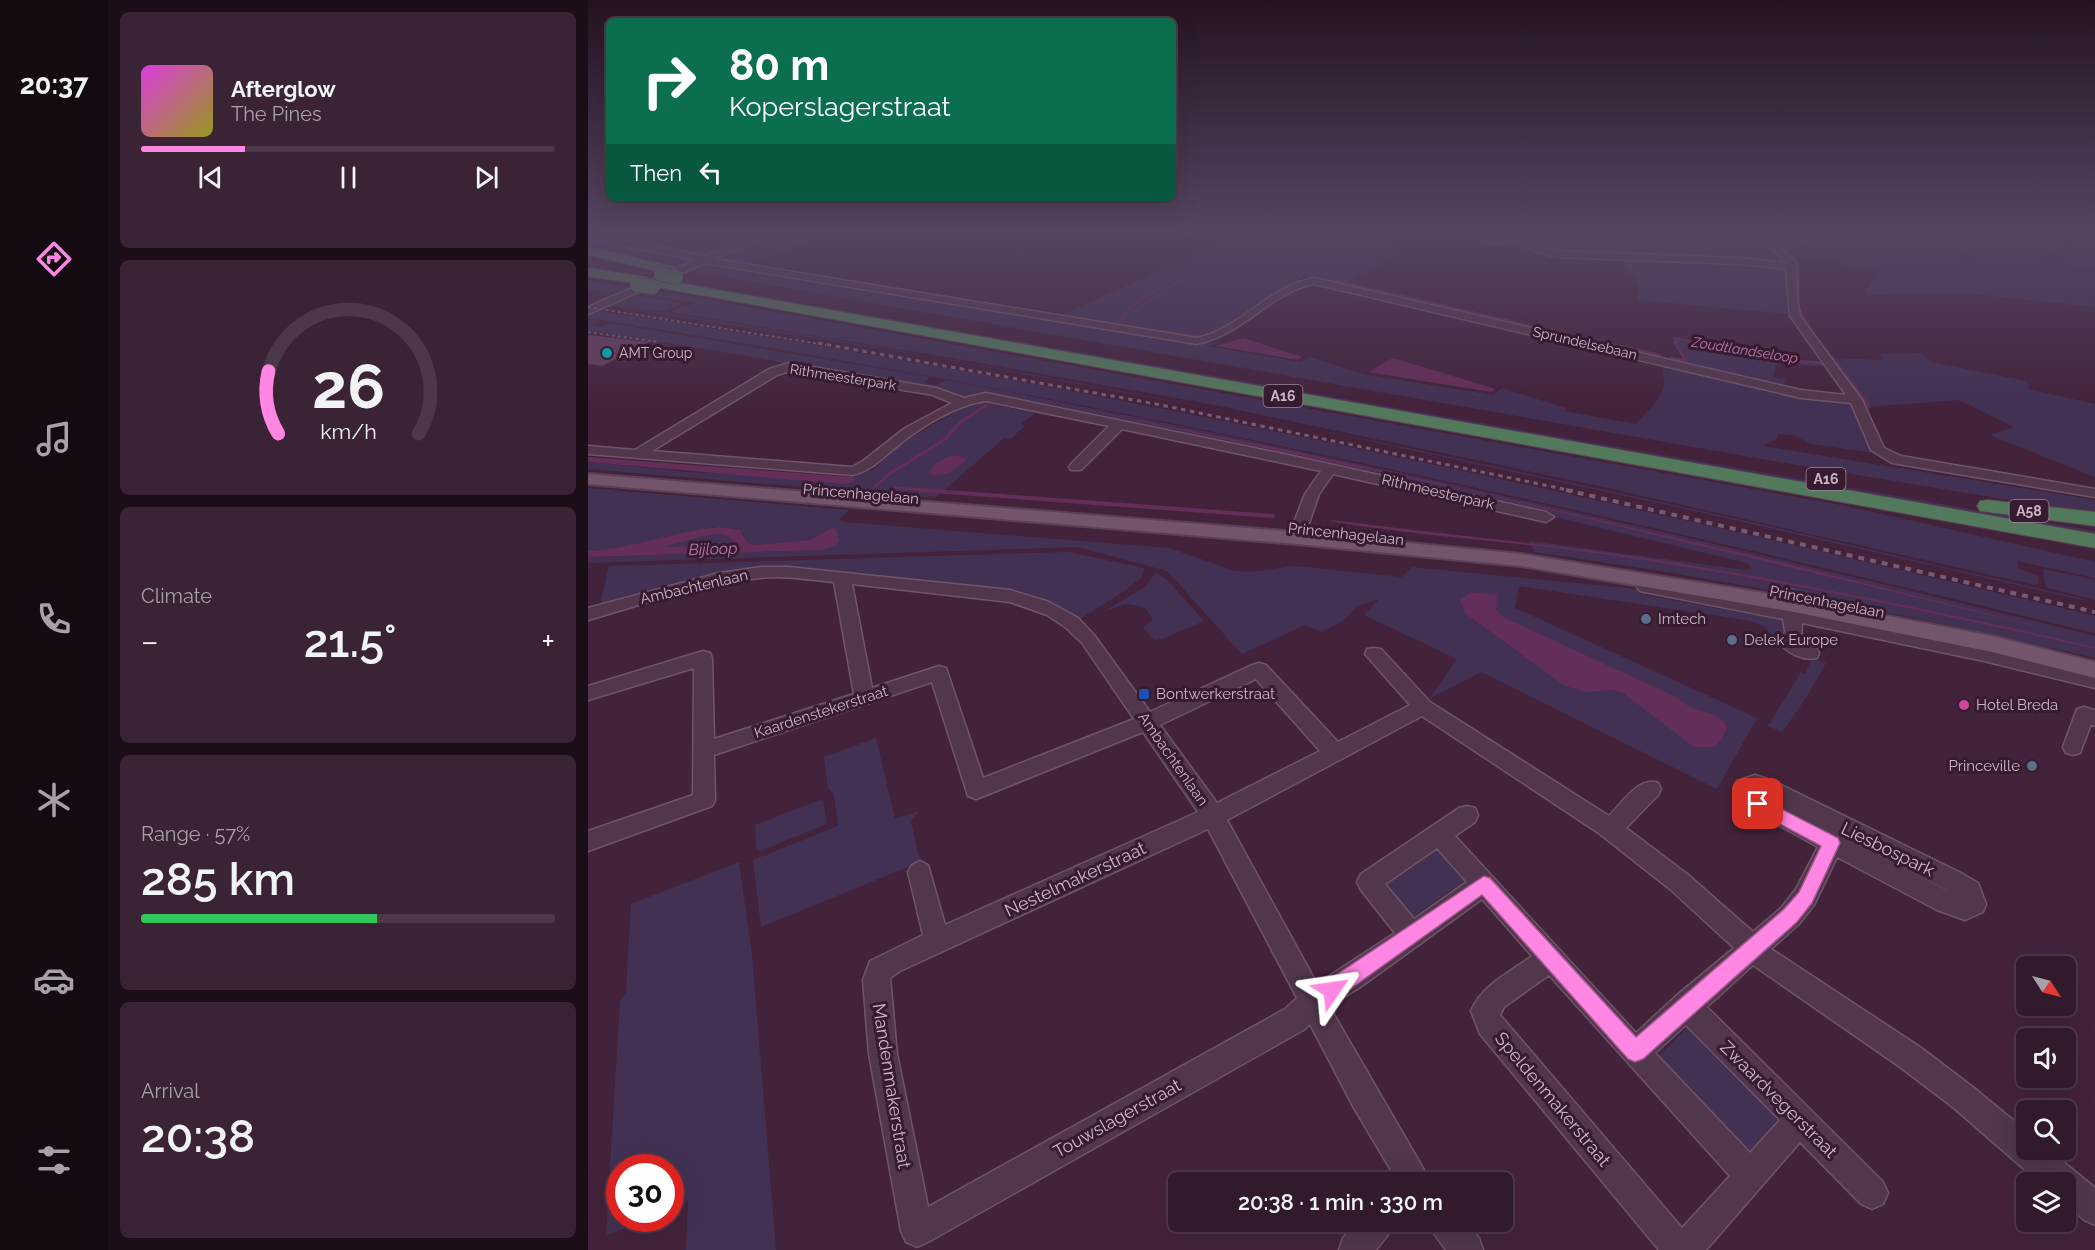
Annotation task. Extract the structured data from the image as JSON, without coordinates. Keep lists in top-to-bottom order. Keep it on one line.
{"streets":{"highway":["A16","A58"],"main road":["Princenhagelaan"],"street":["Sprundelsebaan","Rithmeesterpark","Ambachtenlaan","Kaardenstekerstraat","Liesbospark","Nestelmakerstraat","Mandenmakerstraat","Speldenmakerstraat","Zwaardvegerstraat","Touwslagerstraat"]},"crossings":[["A16","A58"],["Ambachtenlaan","Kaardenstekerstraat"],["Ambachtenlaan","Nestelmakerstraat"],["Ambachtenlaan","Touwslagerstraat"],["Nestelmakerstraat","Mandenmakerstraat"],["Mandenmakerstraat","Touwslagerstraat"],["Speldenmakerstraat","Zwaardvegerstraat"]],"water":["Zoudtlandseloop","Bijloop"],"places":{"other":["AMT Group","Imtech","Delek Europe","Hotel Breda","Princeville"],"transit":["Bontwerkerstraat"]},"north":"bottom right","page":{"tabs":"20:37","turn":["80 m","Koperslagerstraat"],"song":["Afterglow","The Pines"],"then":"Then","tile":["Climate",["Range · 57%","285 km"],["Arrival","20:38"]],"heat":["−","21.5°","+"],"limit":"30","trip":"20:38 · 1 min · 330 m","gauge":["26","km/h"]}}
